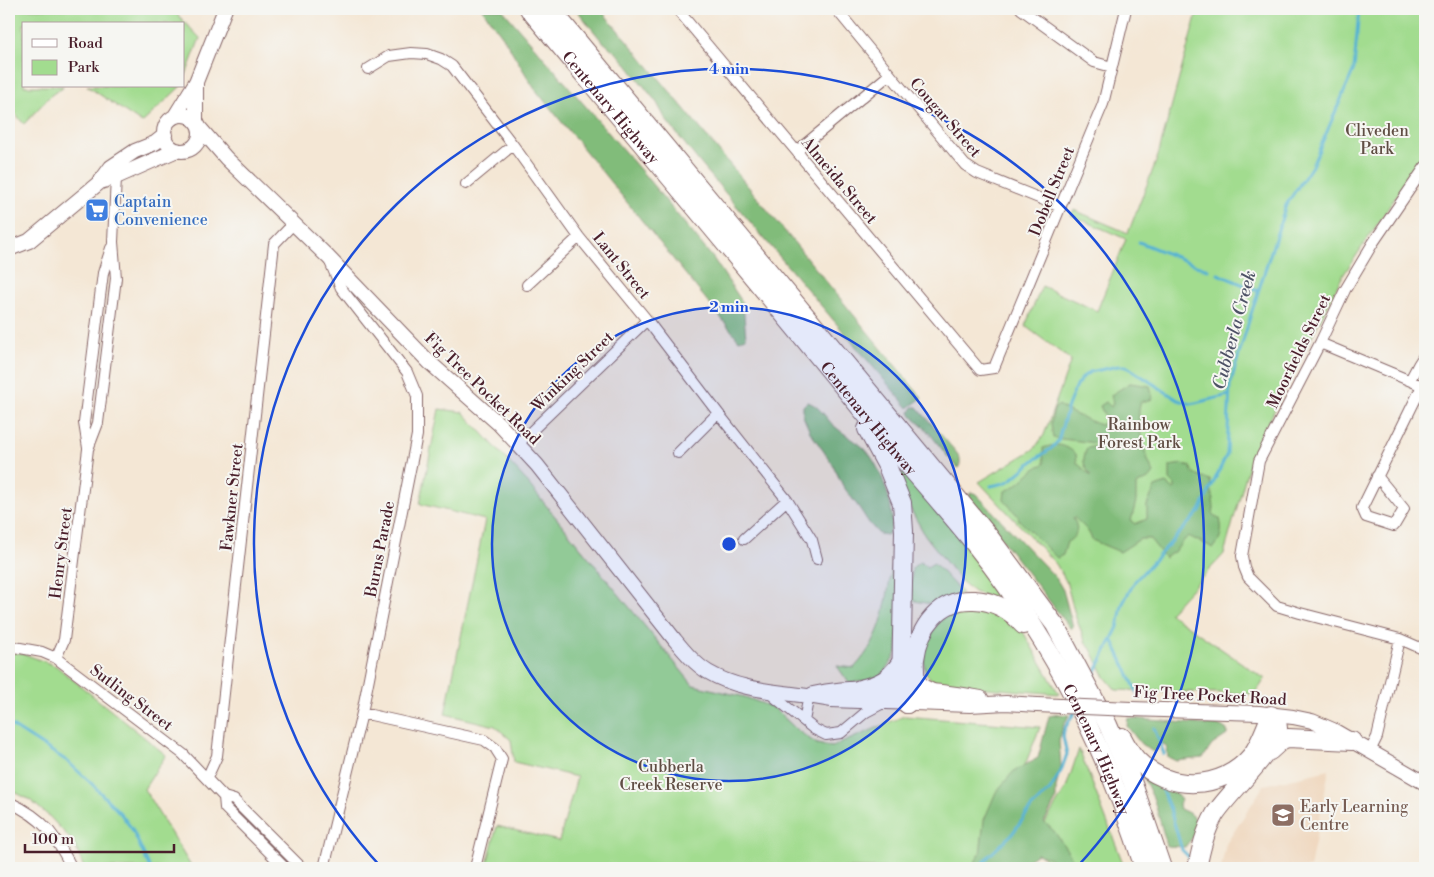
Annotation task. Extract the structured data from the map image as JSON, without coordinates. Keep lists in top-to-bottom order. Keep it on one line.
{"streets":{"highway":["Centenary Highway"],"main road":["Fig Tree Pocket Road"],"street":["Cougar Street","Almeida Street","Dobell Street","Lant Street","Moorfields Street","Winking Street","Fawkner Street","Burns Parade","Henry Street","Sutling Street"]},"crossings":[["Cougar Street","Dobell Street"],["Almeida Street","Dobell Street"],["Lant Street","Winking Street"],["Winking Street","Fig Tree Pocket Road"],["Fig Tree Pocket Road","Fawkner Street"],["Fig Tree Pocket Road","Burns Parade"],["Fawkner Street","Sutling Street"],["Henry Street","Sutling Street"]],"water":["Cubberla Creek"],"parks":["Cliveden Park","Rainbow Forest Park","Cubberla Creek Reserve"],"places":{"supermarket":["Captain Convenience"],"school or university":["Early Learning Centre"]},"legend":["Road","Park"],"scale_bar":"100 m","rings":["4 min","2 min"]}
